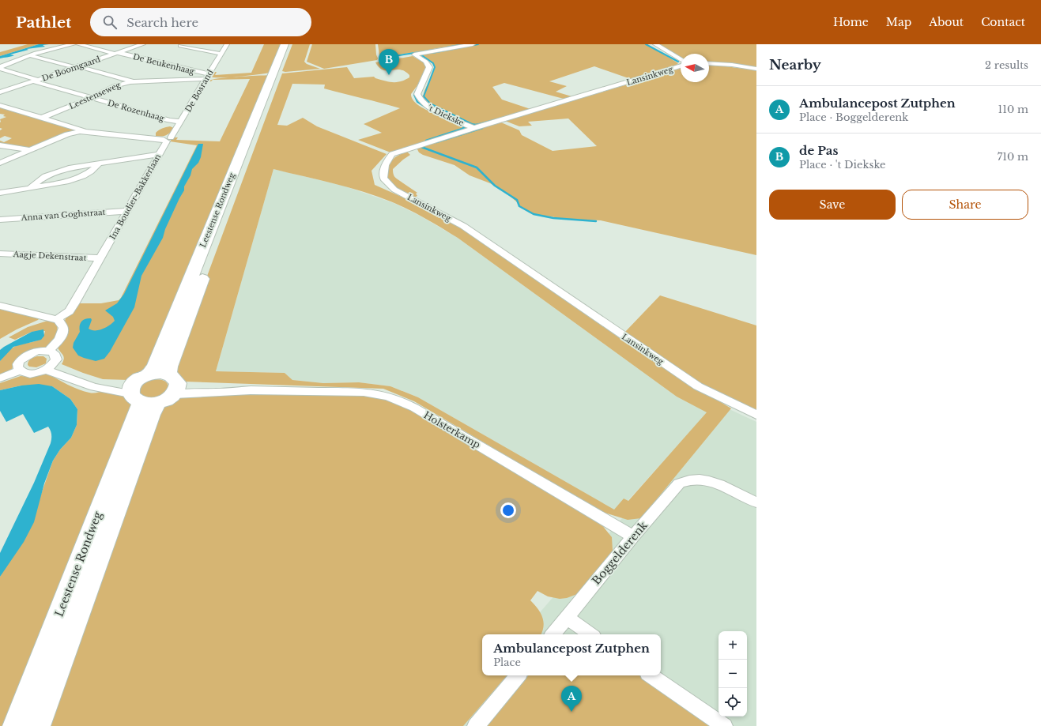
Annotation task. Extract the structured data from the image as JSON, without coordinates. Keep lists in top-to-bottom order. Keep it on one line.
{"streets":{"main road":["Leestense Rondweg"],"street":["De Beukenhaag","De Boomgaard","Lansinkweg","De Bosrand","Leestenseweg","De Rozenhaag","'t Diekske","Ina Boudier-Bakkerlaan","Anna van Goghstraat","Aagje Dekenstraat","Holsterkamp","Boggelderenk"]},"crossings":[["De Beukenhaag","De Boomgaard"],["De Beukenhaag","De Bosrand"],["De Beukenhaag","Leestenseweg"],["De Boomgaard","De Rozenhaag"],["Lansinkweg","'t Diekske"],["De Bosrand","Leestenseweg"],["De Bosrand","De Rozenhaag"],["Leestenseweg","De Rozenhaag"],["Ina Boudier-Bakkerlaan","Anna van Goghstraat"],["Ina Boudier-Bakkerlaan","Aagje Dekenstraat"],["Leestense Rondweg","Holsterkamp"],["Holsterkamp","Boggelderenk"]],"north":"left","page":{"header":"Pathlet","search":"Search here","nav":["Home","Map","About","Contact"],"heading":["Nearby","2 results"],"pins":["B","A"],"list":[{"mark":"A","name":"Ambulancepost Zutphen","note":"Place · Boggelderenk","value":"110 m"},{"mark":"B","name":"de Pas","note":"Place · 't Diekske","value":"710 m"}],"buttons":["Save","Share"],"map_buttons":["+","−"],"popup":["Ambulancepost Zutphen","Place"]}}
